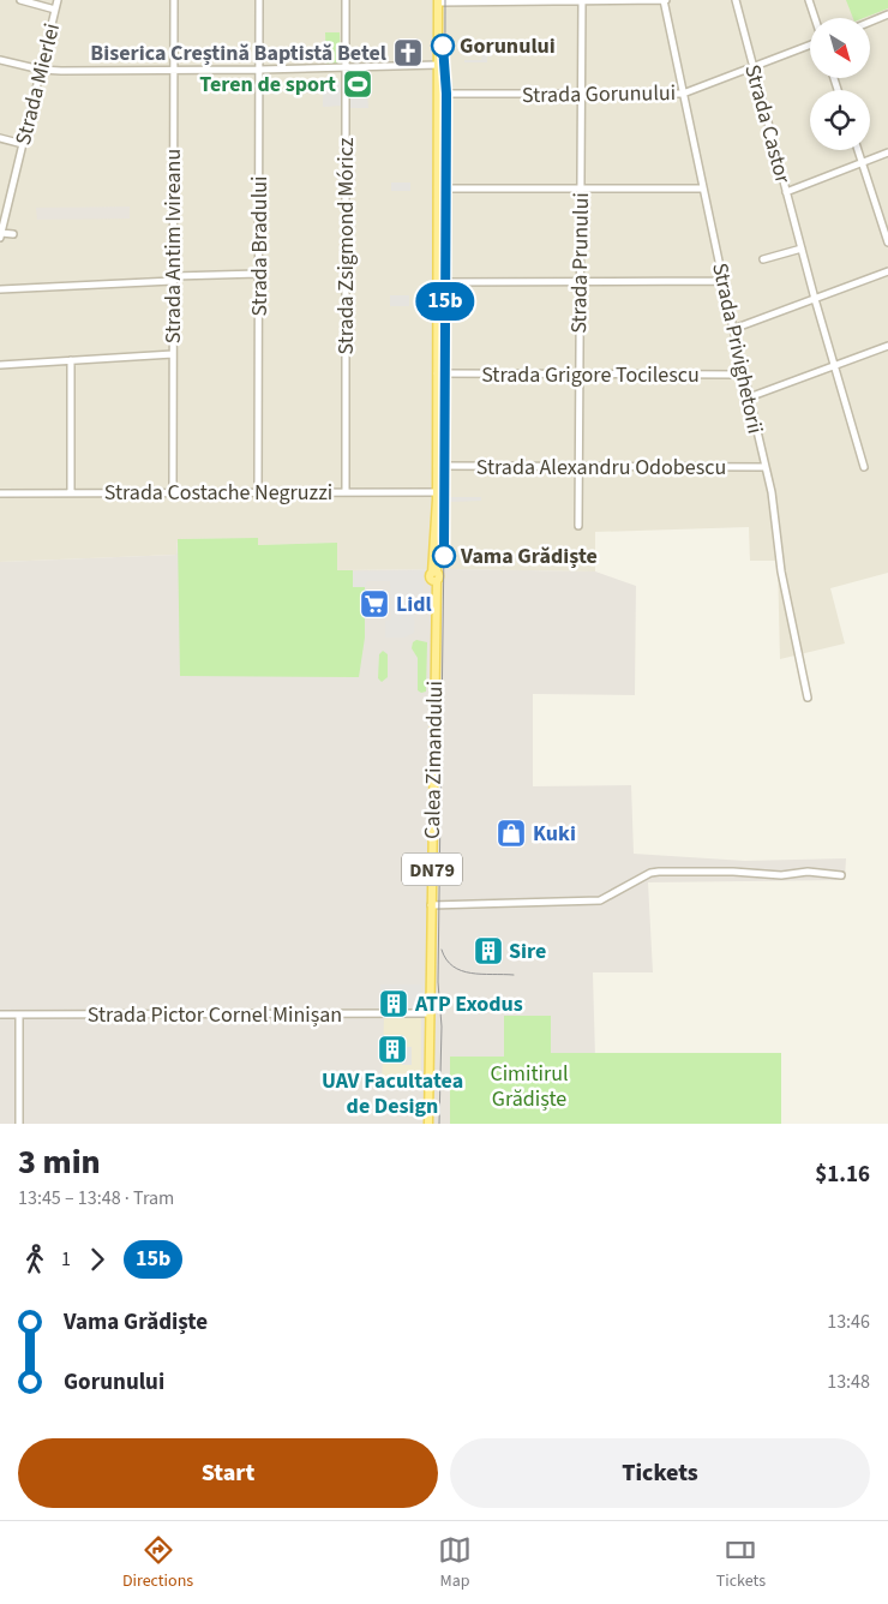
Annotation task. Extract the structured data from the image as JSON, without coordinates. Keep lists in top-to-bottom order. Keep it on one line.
{"streets":{"main road":["Calea Zimandului","DN79"],"street":["Strada Mierlei","Strada Gorunului","Strada Castor","Strada Antim Ivireanu","Strada Bradului","Strada Zsigmond Móricz","Strada Prunului","Strada Privighetorii","Strada Grigore Tocilescu","Strada Alexandru Odobescu","Strada Costache Negruzzi","Strada Pictor Cornel Minișan"]},"crossings":[["Strada Gorunului","Strada Castor"],["Strada Gorunului","Strada Prunului"],["Strada Gorunului","Strada Privighetorii"],["Strada Gorunului","DN79"],["Strada Antim Ivireanu","Strada Costache Negruzzi"],["Strada Bradului","Strada Costache Negruzzi"],["Strada Zsigmond Móricz","Strada Costache Negruzzi"],["Strada Prunului","Strada Grigore Tocilescu"],["Strada Prunului","Strada Alexandru Odobescu"],["Strada Privighetorii","Strada Grigore Tocilescu"],["Strada Privighetorii","Strada Alexandru Odobescu"],["Strada Grigore Tocilescu","DN79"],["Strada Alexandru Odobescu","DN79"],["Strada Costache Negruzzi","Calea Zimandului"],["Strada Costache Negruzzi","DN79"],["Calea Zimandului","DN79"],["Calea Zimandului","Strada Pictor Cornel Minișan"]],"parks":["Cimitirul Grădiște"],"places":{"other":["Gorunului","Vama Grădiște"],"church":["Biserica Creștină Baptistă Betel"],"sports":["Teren de sport"],"supermarket":["Lidl"],"shop":["Kuki"],"building":["Sire","ATP Exodus","UAV Facultatea de Design"]},"lines":["tram line 15b"],"north":"bottom right","page":{"on_map":"15b","heading":["3 min","13:45 – 13:48 · Tram","$1.16"],"legs":["1","15b"],"list":[{"name":"Vama Grădiște","value":"13:46"},{"name":"Gorunului","value":"13:48"}],"buttons":["Start","Tickets"],"tabs":["Directions","Map","Tickets"]}}
